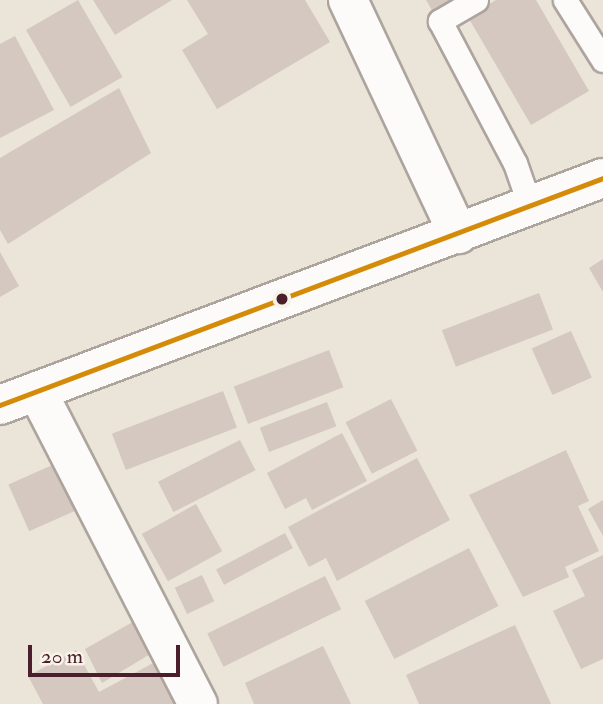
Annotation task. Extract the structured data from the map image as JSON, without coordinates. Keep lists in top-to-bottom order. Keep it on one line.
{"scale_bar":"20 m"}
